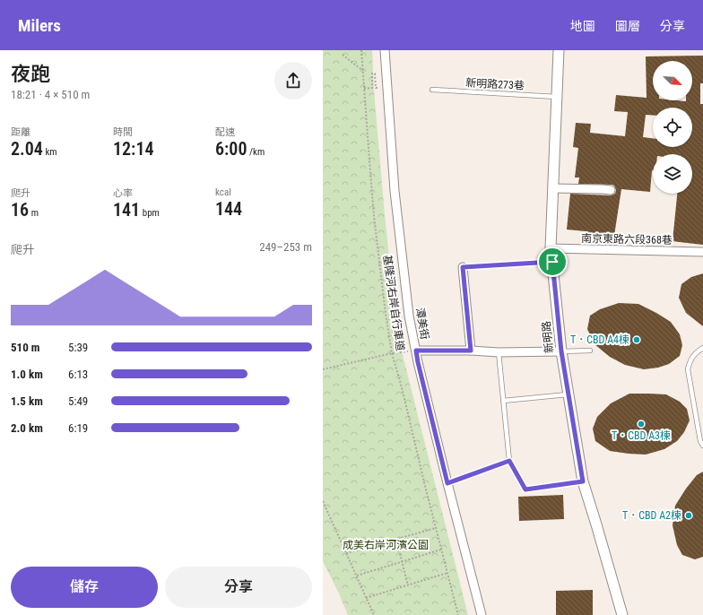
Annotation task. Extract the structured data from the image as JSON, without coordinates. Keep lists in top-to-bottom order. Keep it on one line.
{"streets":{"street":["南京東路六段368巷","潭美街","新明路"],"lane":["新明路273巷"],"path":["基隆河右岸自行車道"]},"crossings":[["新明路273巷","新明路"],["南京東路六段368巷","新明路"]],"parks":["成美右岸河濱公園"],"places":["T．CBD A4棟","T．CBD A3棟","T．CBD A2棟"],"north":"bottom right","page":{"header":"Milers","nav":["地圖","圖層","分享"],"heading":["夜跑","18:21 · 4 × 510 m"],"stats":[["距離","2.04 km"],["時間","12:14"],["配速","6:00 /km"],["爬升","16 m"],["心率","141 bpm"],["kcal","144"]],"chart":["爬升","249–253 m"],"list":[{"name":"510 m","note":"5:39"},{"name":"1.0 km","note":"6:13"},{"name":"1.5 km","note":"5:49"},{"name":"2.0 km","note":"6:19"}],"buttons":["儲存","分享"]}}
